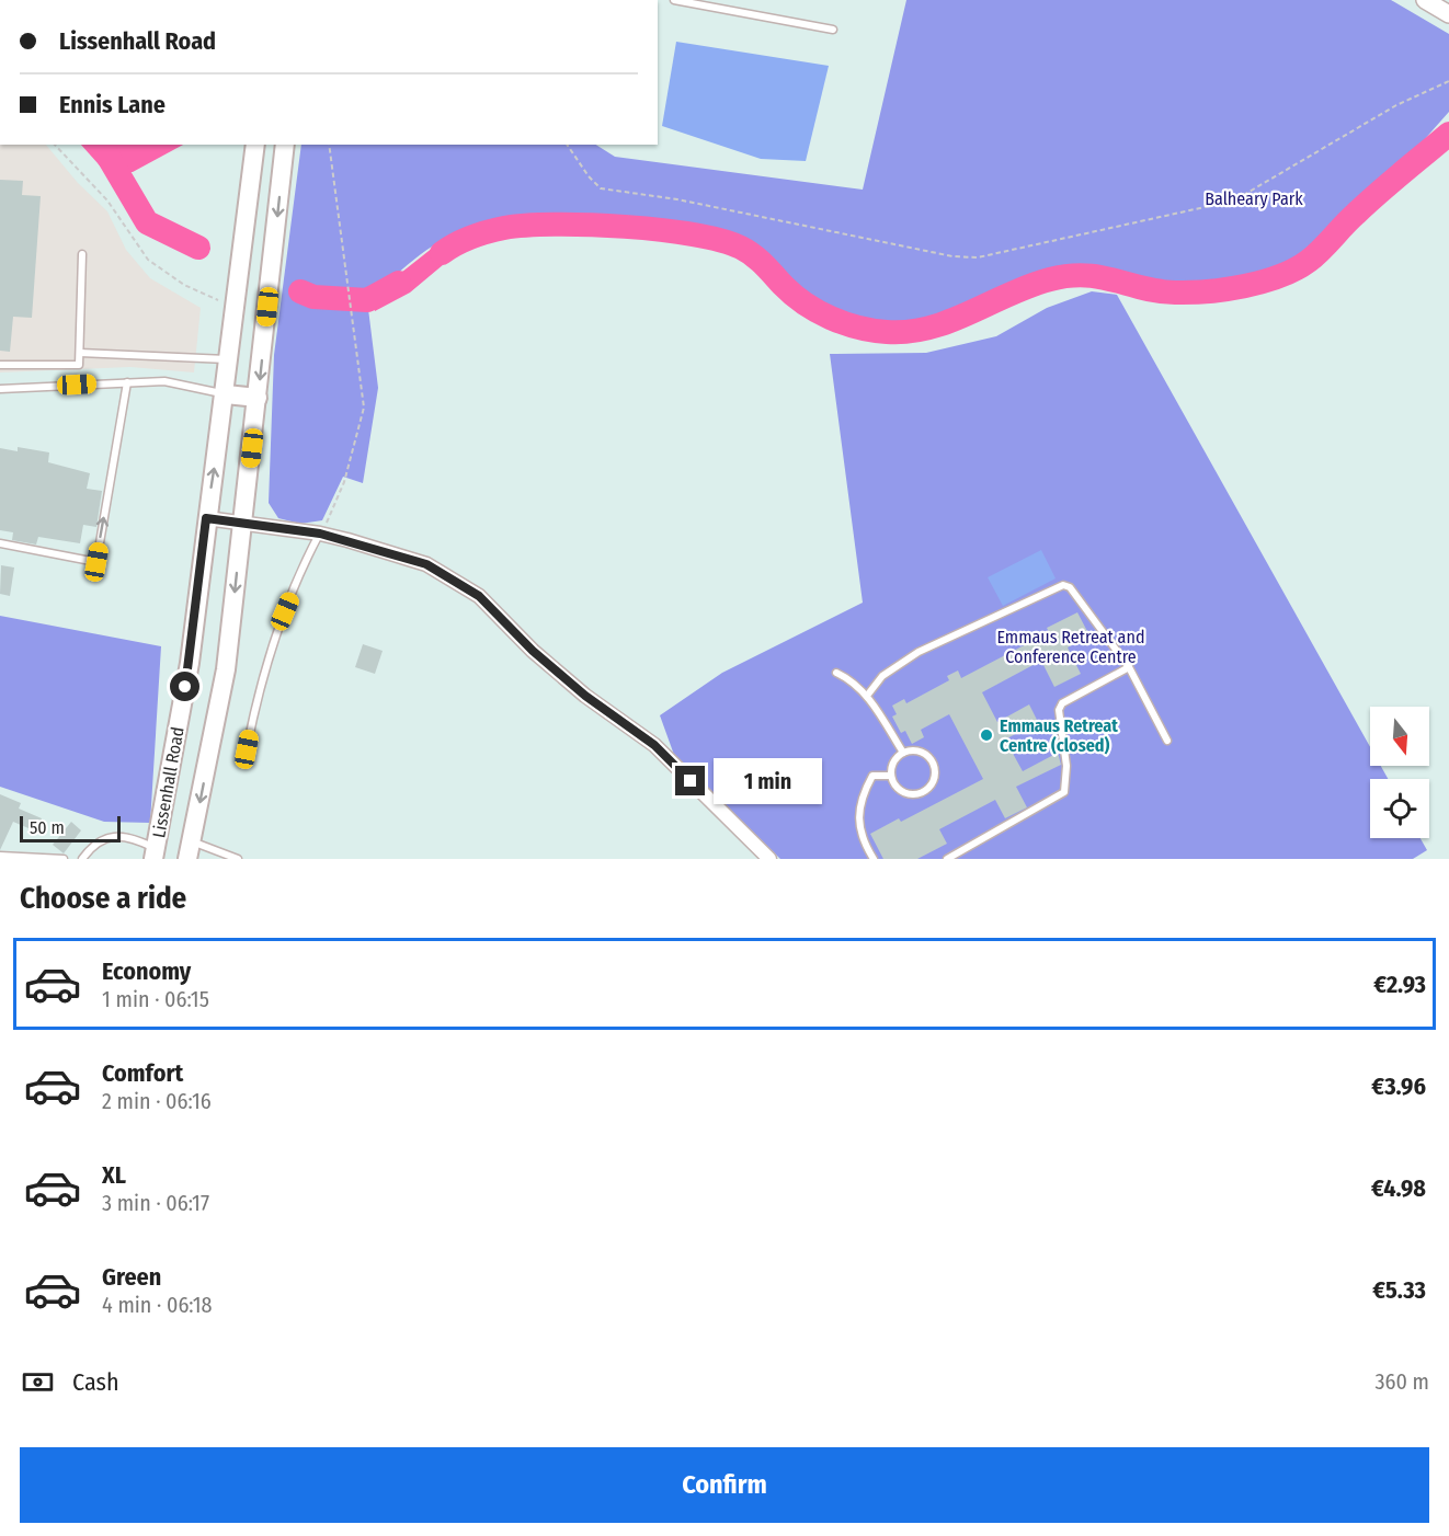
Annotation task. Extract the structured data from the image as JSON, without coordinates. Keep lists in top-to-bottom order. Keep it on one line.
{"streets":{"main road":["Lissenhall Road"]},"parks":["Balheary Park","Emmaus Retreat and Conference Centre"],"places":["Emmaus Retreat Centre (closed)"],"scale_bar":"50 m","north":"bottom","page":{"banner":["Lissenhall Road","Ennis Lane"],"bubble":"1 min","scale":"50 m","heading":"Choose a ride","list":[{"name":"Economy","note":"1 min · 06:15","value":"€2.93"},{"name":"Comfort","note":"2 min · 06:16","value":"€3.96"},{"name":"XL","note":"3 min · 06:17","value":"€4.98"},{"name":"Green","note":"4 min · 06:18","value":"€5.33"}],"pay":["Cash","360 m"],"buttons":"Confirm"}}
